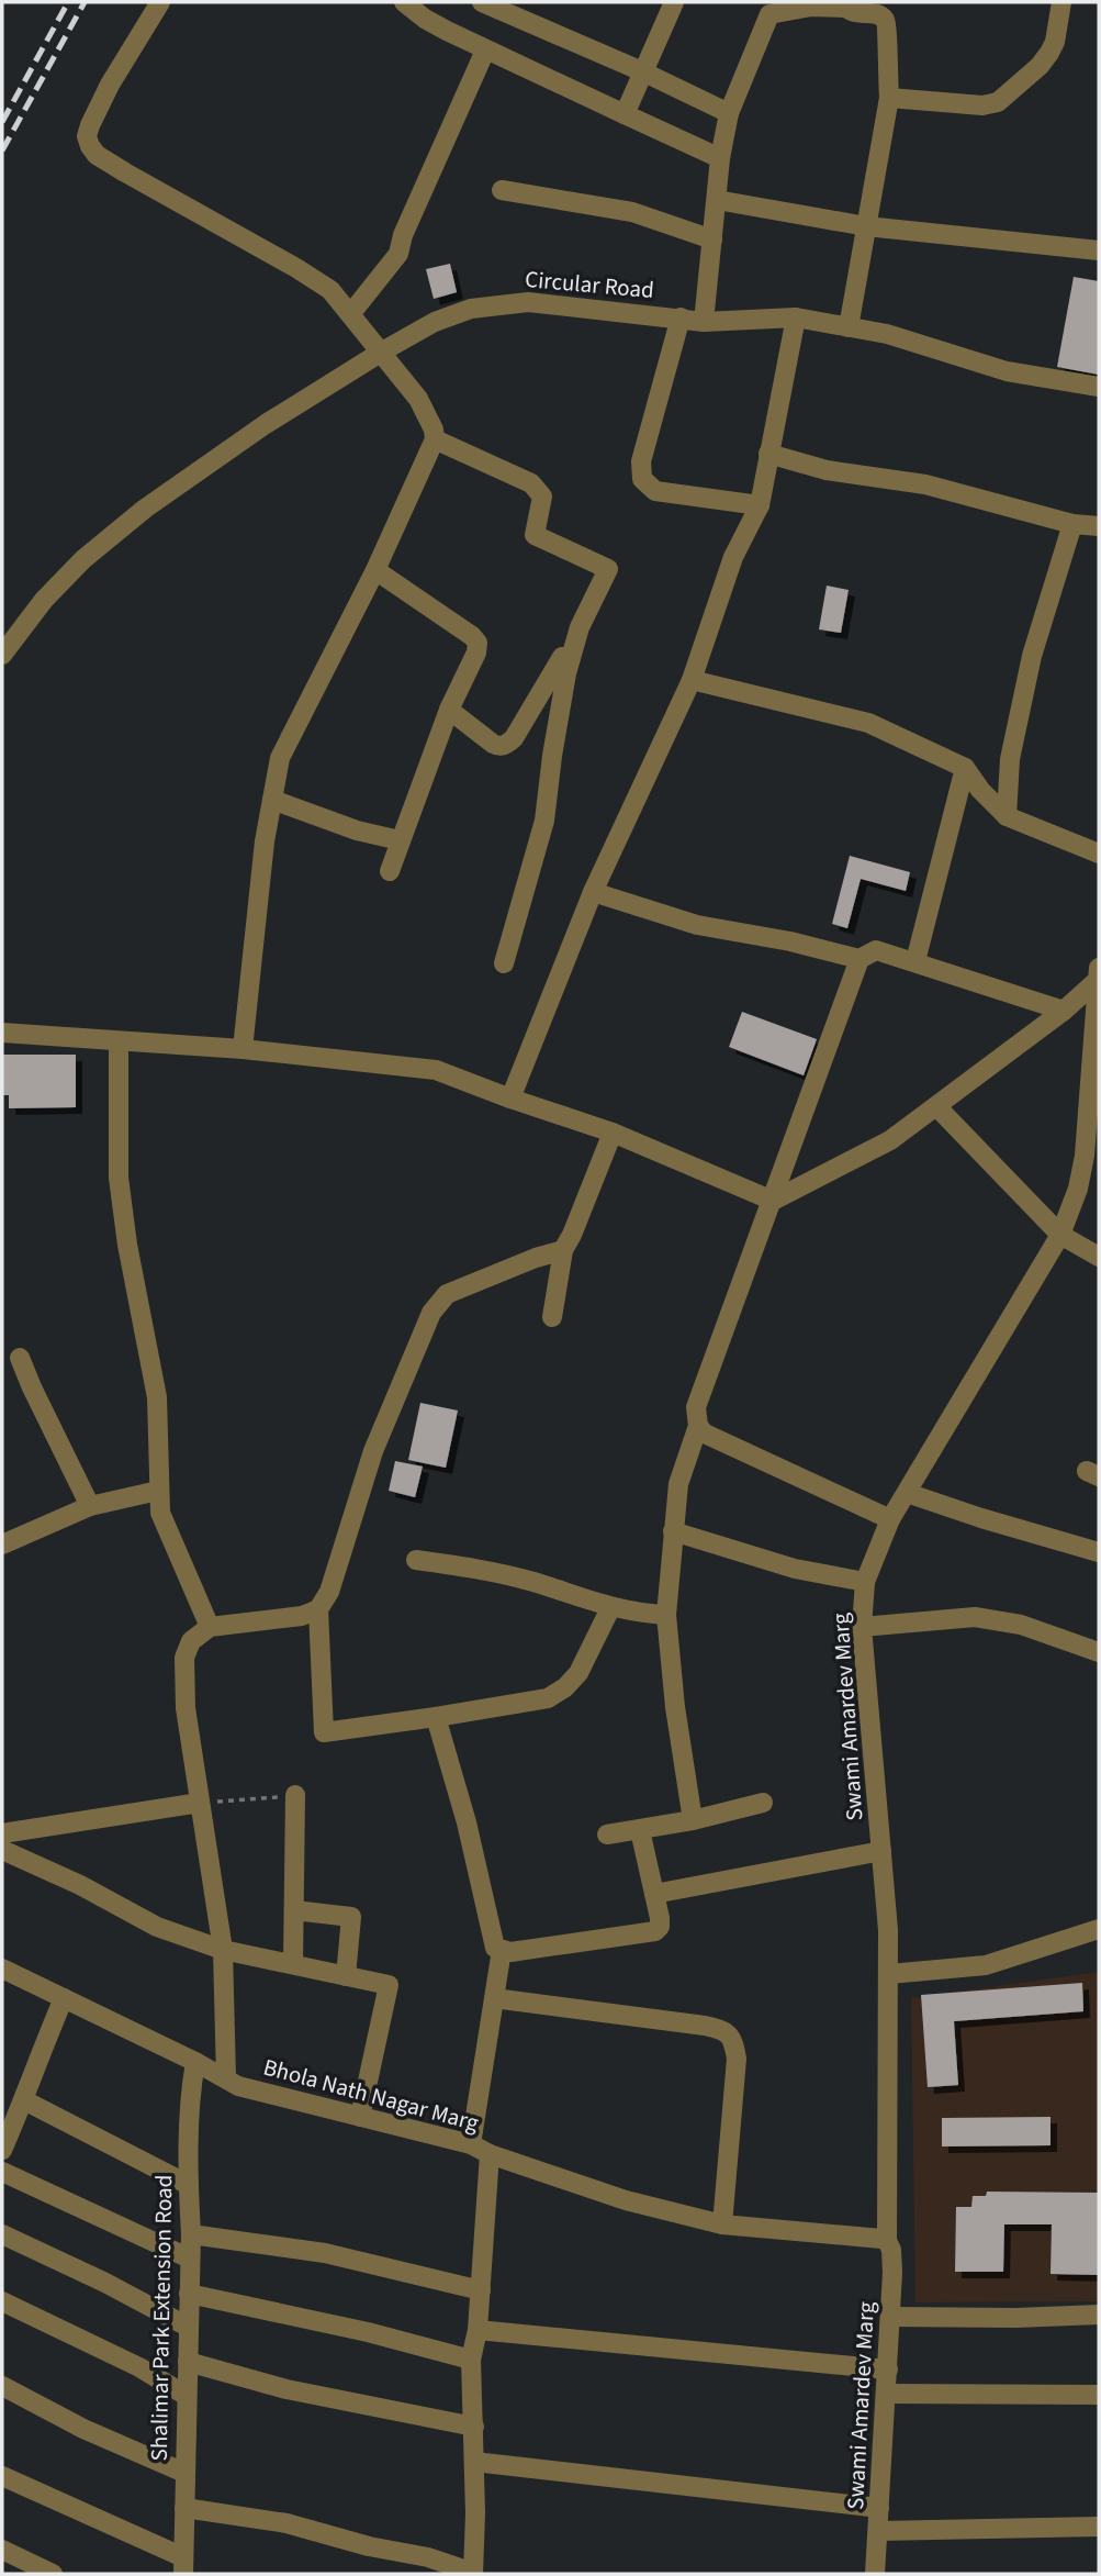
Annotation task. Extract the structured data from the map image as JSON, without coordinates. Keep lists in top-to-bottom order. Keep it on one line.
{"streets":{"street":["Circular Road","Swami Amardev Marg","Bhola Nath Nagar Marg","Shalimar Park Extension Road"]},"crossings":[["Swami Amardev Marg","Bhola Nath Nagar Marg"],["Bhola Nath Nagar Marg","Shalimar Park Extension Road"]]}
